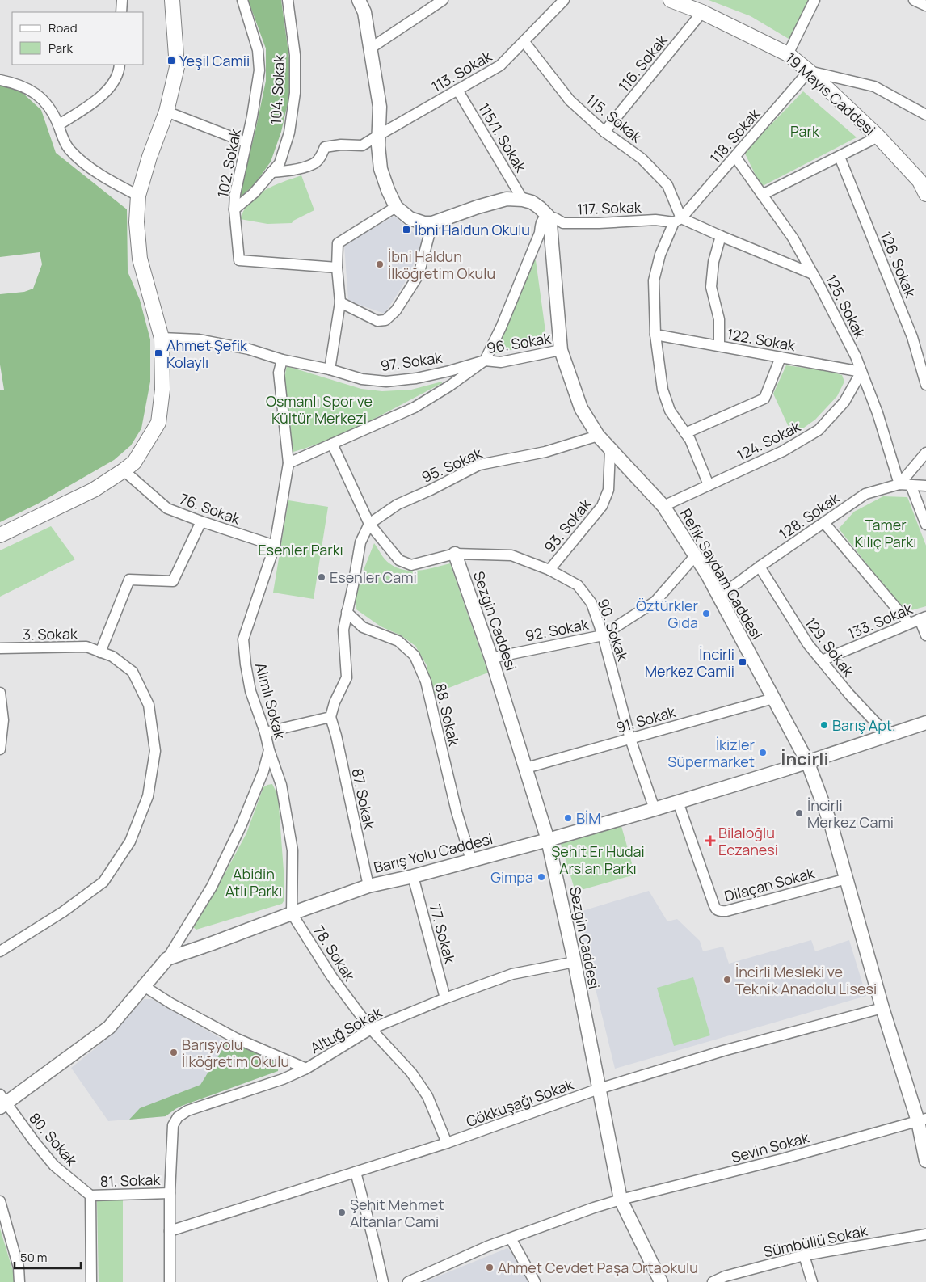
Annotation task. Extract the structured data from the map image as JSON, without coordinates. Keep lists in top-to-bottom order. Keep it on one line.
{"streets":{"main road":["19 Mayıs Caddesi"],"street":["116. Sokak","113. Sokak","104. Sokak","115. Sokak","118. Sokak","115/1. Sokak","102. Sokak","117. Sokak","126. Sokak","125. Sokak","122. Sokak","96. Sokak","97. Sokak","124. Sokak","95. Sokak","76. Sokak","128. Sokak","93. Sokak","Refik Saydam Caddesi","Sezgin Caddesi","133. Sokak","92. Sokak","90. Sokak","3. Sokak","129. Sokak","Alımlı Sokak","88. Sokak","91. Sokak","87. Sokak","Barış Yolu Caddesi","Dilaçan Sokak","77. Sokak","78. Sokak","Altuğ Sokak","Gökkuşağı Sokak","80. Sokak","Sevin Sokak","81. Sokak","Sümbüllü Sokak"]},"crossings":[["116. Sokak","19 Mayıs Caddesi"],["116. Sokak","115. Sokak"],["113. Sokak","104. Sokak"],["113. Sokak","115. Sokak"],["113. Sokak","115/1. Sokak"],["104. Sokak","102. Sokak"],["19 Mayıs Caddesi","118. Sokak"],["115. Sokak","118. Sokak"],["115. Sokak","117. Sokak"],["118. Sokak","117. Sokak"],["118. Sokak","125. Sokak"],["118. Sokak","122. Sokak"],["118. Sokak","124. Sokak"],["117. Sokak","125. Sokak"],["117. Sokak","Refik Saydam Caddesi"],["125. Sokak","122. Sokak"],["125. Sokak","124. Sokak"],["125. Sokak","128. Sokak"],["122. Sokak","124. Sokak"],["96. Sokak","97. Sokak"],["96. Sokak","Refik Saydam Caddesi"],["96. Sokak","90. Sokak"],["96. Sokak","Alımlı Sokak"],["97. Sokak","Alımlı Sokak"],["124. Sokak","Refik Saydam Caddesi"],["95. Sokak","Refik Saydam Caddesi"],["95. Sokak","90. Sokak"],["76. Sokak","Alımlı Sokak"],["128. Sokak","Refik Saydam Caddesi"],["128. Sokak","129. Sokak"],["93. Sokak","Refik Saydam Caddesi"],["93. Sokak","90. Sokak"],["Refik Saydam Caddesi","92. Sokak"],["Refik Saydam Caddesi","91. Sokak"],["Refik Saydam Caddesi","Barış Yolu Caddesi"],["Refik Saydam Caddesi","Dilaçan Sokak"],["Refik Saydam Caddesi","Gökkuşağı Sokak"],["Refik Saydam Caddesi","Sevin Sokak"],["Sezgin Caddesi","92. Sokak"],["Sezgin Caddesi","90. Sokak"],["Sezgin Caddesi","91. Sokak"],["Sezgin Caddesi","Barış Yolu Caddesi"],["Sezgin Caddesi","Altuğ Sokak"],["Sezgin Caddesi","Gökkuşağı Sokak"],["Sezgin Caddesi","Sevin Sokak"],["133. Sokak","129. Sokak"],["92. Sokak","90. Sokak"],["90. Sokak","91. Sokak"],["90. Sokak","Barış Yolu Caddesi"],["129. Sokak","Barış Yolu Caddesi"],["Alımlı Sokak","Barış Yolu Caddesi"],["88. Sokak","Barış Yolu Caddesi"],["87. Sokak","Barış Yolu Caddesi"],["Barış Yolu Caddesi","Dilaçan Sokak"],["Barış Yolu Caddesi","77. Sokak"],["Barış Yolu Caddesi","78. Sokak"],["77. Sokak","Altuğ Sokak"],["78. Sokak","Altuğ Sokak"],["78. Sokak","Gökkuşağı Sokak"],["Altuğ Sokak","Gökkuşağı Sokak"],["Altuğ Sokak","81. Sokak"],["80. Sokak","81. Sokak"]],"districts":["İncirli"],"parks":["Park","Osmanlı Spor ve Kültür Merkezi","Tamer Kılıç Parkı","Esenler Parkı","Şehit Er Hudai Arslan Parkı","Abidin Atlı Parkı"],"places":{"transit":["Yeşil Camii","İbni Haldun Okulu","Ahmet Şefik Kolaylı","İncirli Merkez Camii"],"other":["İbni Haldun İlköğretim Okulu","Esenler Cami","Öztürkler Gıda","Barış Apt.","İkizler Süpermarket","İncirli Merkez Cami","BİM","Gimpa","İncirli Mesleki ve Teknik Anadolu Lisesi","Barışyolu İlköğretim Okulu","Şehit Mehmet Altanlar Cami","Ahmet Cevdet Paşa Ortaokulu"],"health":["Bilaloğlu Eczanesi"]},"legend":["Road","Park"],"scale_bar":"50 m"}
